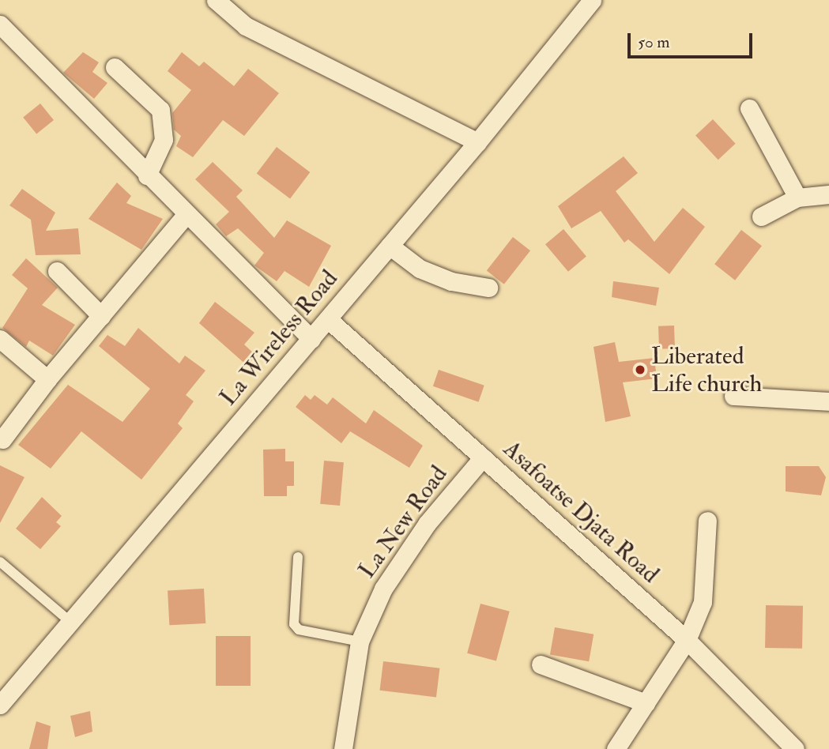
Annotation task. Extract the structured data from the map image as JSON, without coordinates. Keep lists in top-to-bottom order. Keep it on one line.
{"streets":{"street":["La Wireless Road","Asafoatse Djata Road","La New Road"]},"crossings":[["La Wireless Road","Asafoatse Djata Road"],["Asafoatse Djata Road","La New Road"]],"places":["Liberated Life church"],"scale_bar":"50 m"}
